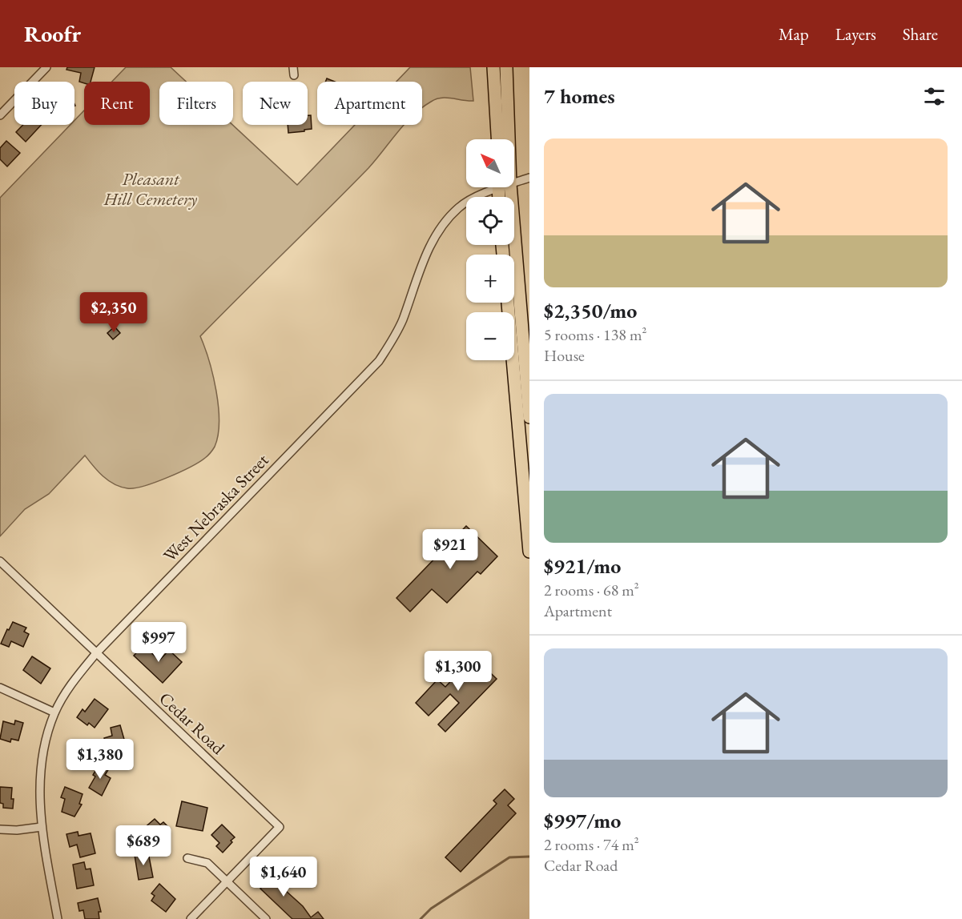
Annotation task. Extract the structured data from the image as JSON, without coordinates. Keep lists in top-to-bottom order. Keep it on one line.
{"streets":{"street":["West Nebraska Street","Cedar Road"]},"crossings":[["West Nebraska Street","Cedar Road"]],"parks":["Pleasant Hill Cemetery"],"north":"top left","page":{"header":"Roofr","nav":["Map","Layers","Share"],"heading":"7 homes","chip":["Buy","Rent","Filters","New","Apartment"],"list":[{"name":"$2,350/mo","note":"5 rooms · 138 m² · House"},{"name":"$921/mo","note":"2 rooms · 68 m² · Apartment"},{"name":"$997/mo","note":"2 rooms · 74 m² · Cedar Road"}],"map_buttons":["+","−"],"price":["$2,350","$921","$997","$1,300","$1,380","$689","$1,640"]}}
